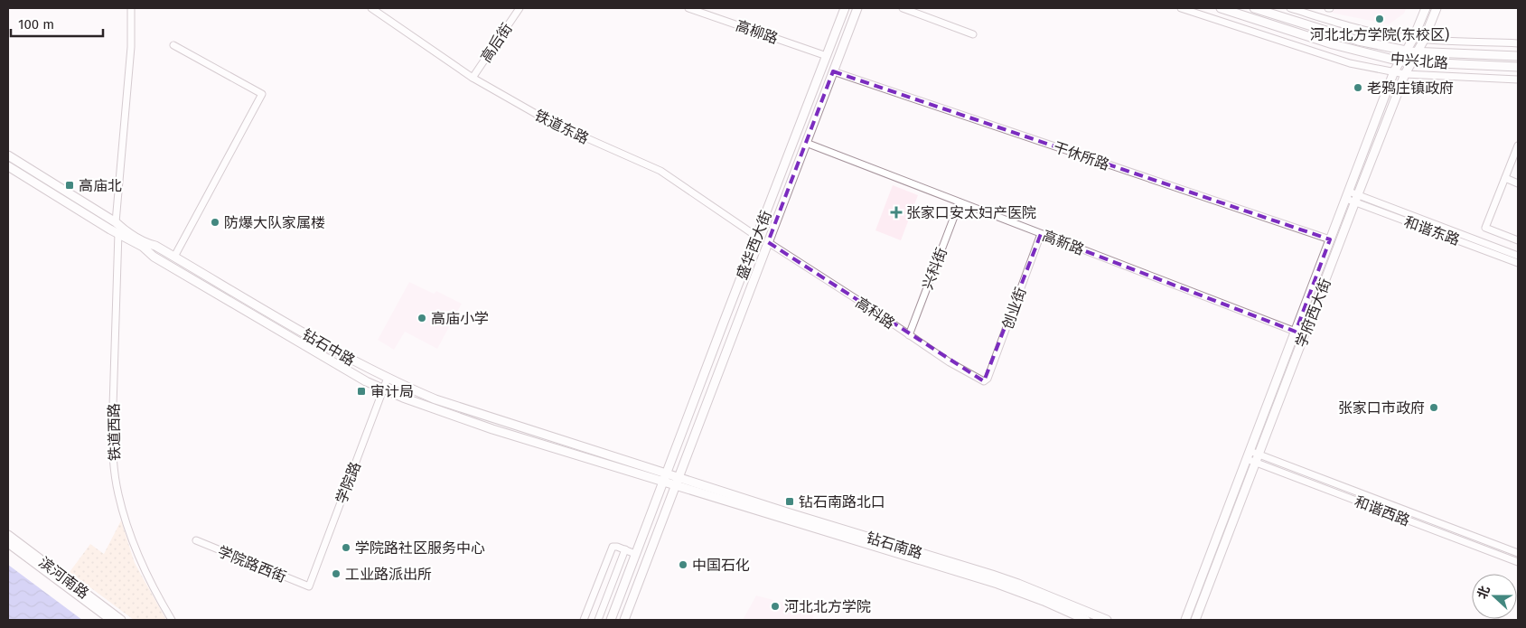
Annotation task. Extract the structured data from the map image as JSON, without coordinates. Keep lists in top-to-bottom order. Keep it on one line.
{"streets":{"main road":["中兴北路","盛华西大街","学府西大街","钻石中路","钻石南路","滨河南路"],"street":["高柳路","高后街","铁道东路","干休所路","和谐东路","高新路","兴科街","创业街","高科路","铁道西路","学院路","和谐西路","学院路西街"]},"crossings":[["高柳路","盛华西大街"],["高后街","铁道东路"],["中兴北路","学府西大街"],["铁道东路","盛华西大街"],["干休所路","盛华西大街"],["干休所路","学府西大街"],["和谐东路","学府西大街"],["高新路","盛华西大街"],["高新路","兴科街"],["高新路","创业街"],["高新路","学府西大街"],["盛华西大街","高科路"],["盛华西大街","钻石中路"],["盛华西大街","钻石南路"],["兴科街","高科路"],["创业街","高科路"],["学府西大街","和谐西路"],["钻石中路","铁道西路"],["钻石中路","学院路"],["钻石中路","钻石南路"],["学院路","学院路西街"]],"places":{"other":["河北北方学院(东校区)","老鸦庄镇政府","防爆大队家属楼","高庙小学","张家口市政府","学院路社区服务中心","中国石化","工业路派出所","河北北方学院"],"transit":["高庙北","审计局","钻石南路北口"],"health":["张家口安太妇产医院"]},"scale_bar":"100 m","north":"left"}
